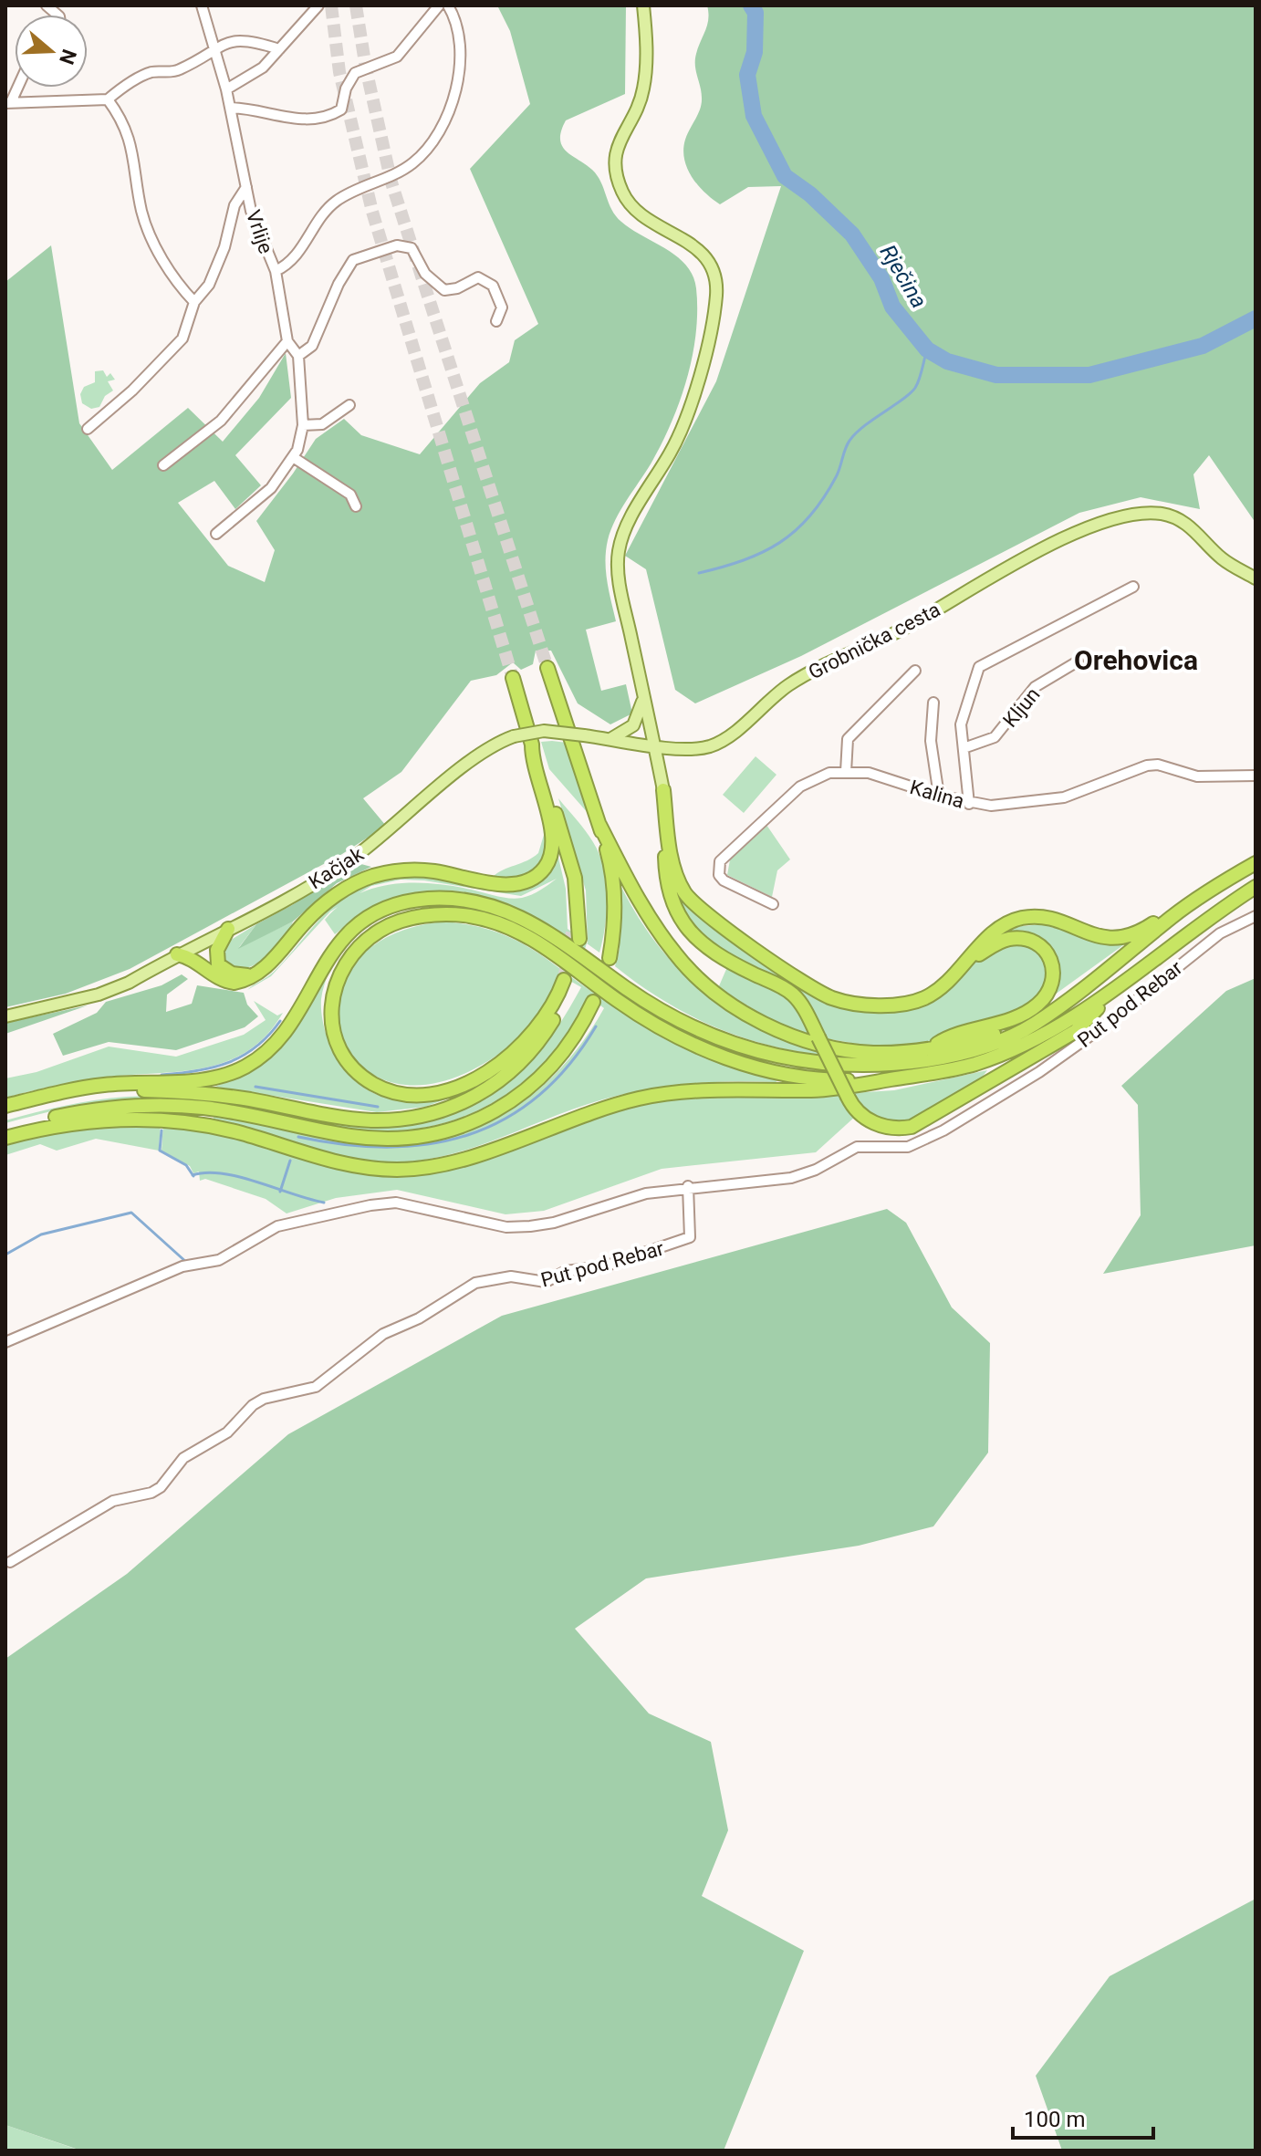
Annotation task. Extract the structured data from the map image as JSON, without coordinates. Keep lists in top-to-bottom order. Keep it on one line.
{"streets":{"main road":["Grobnička cesta","Kačjak"],"street":["Vrlije","Kljun","Kalina","Put pod Rebar"]},"crossings":[["Grobnička cesta","Kačjak"]],"districts":["Orehovica"],"water":["Rječina"],"scale_bar":"100 m","north":"right"}
